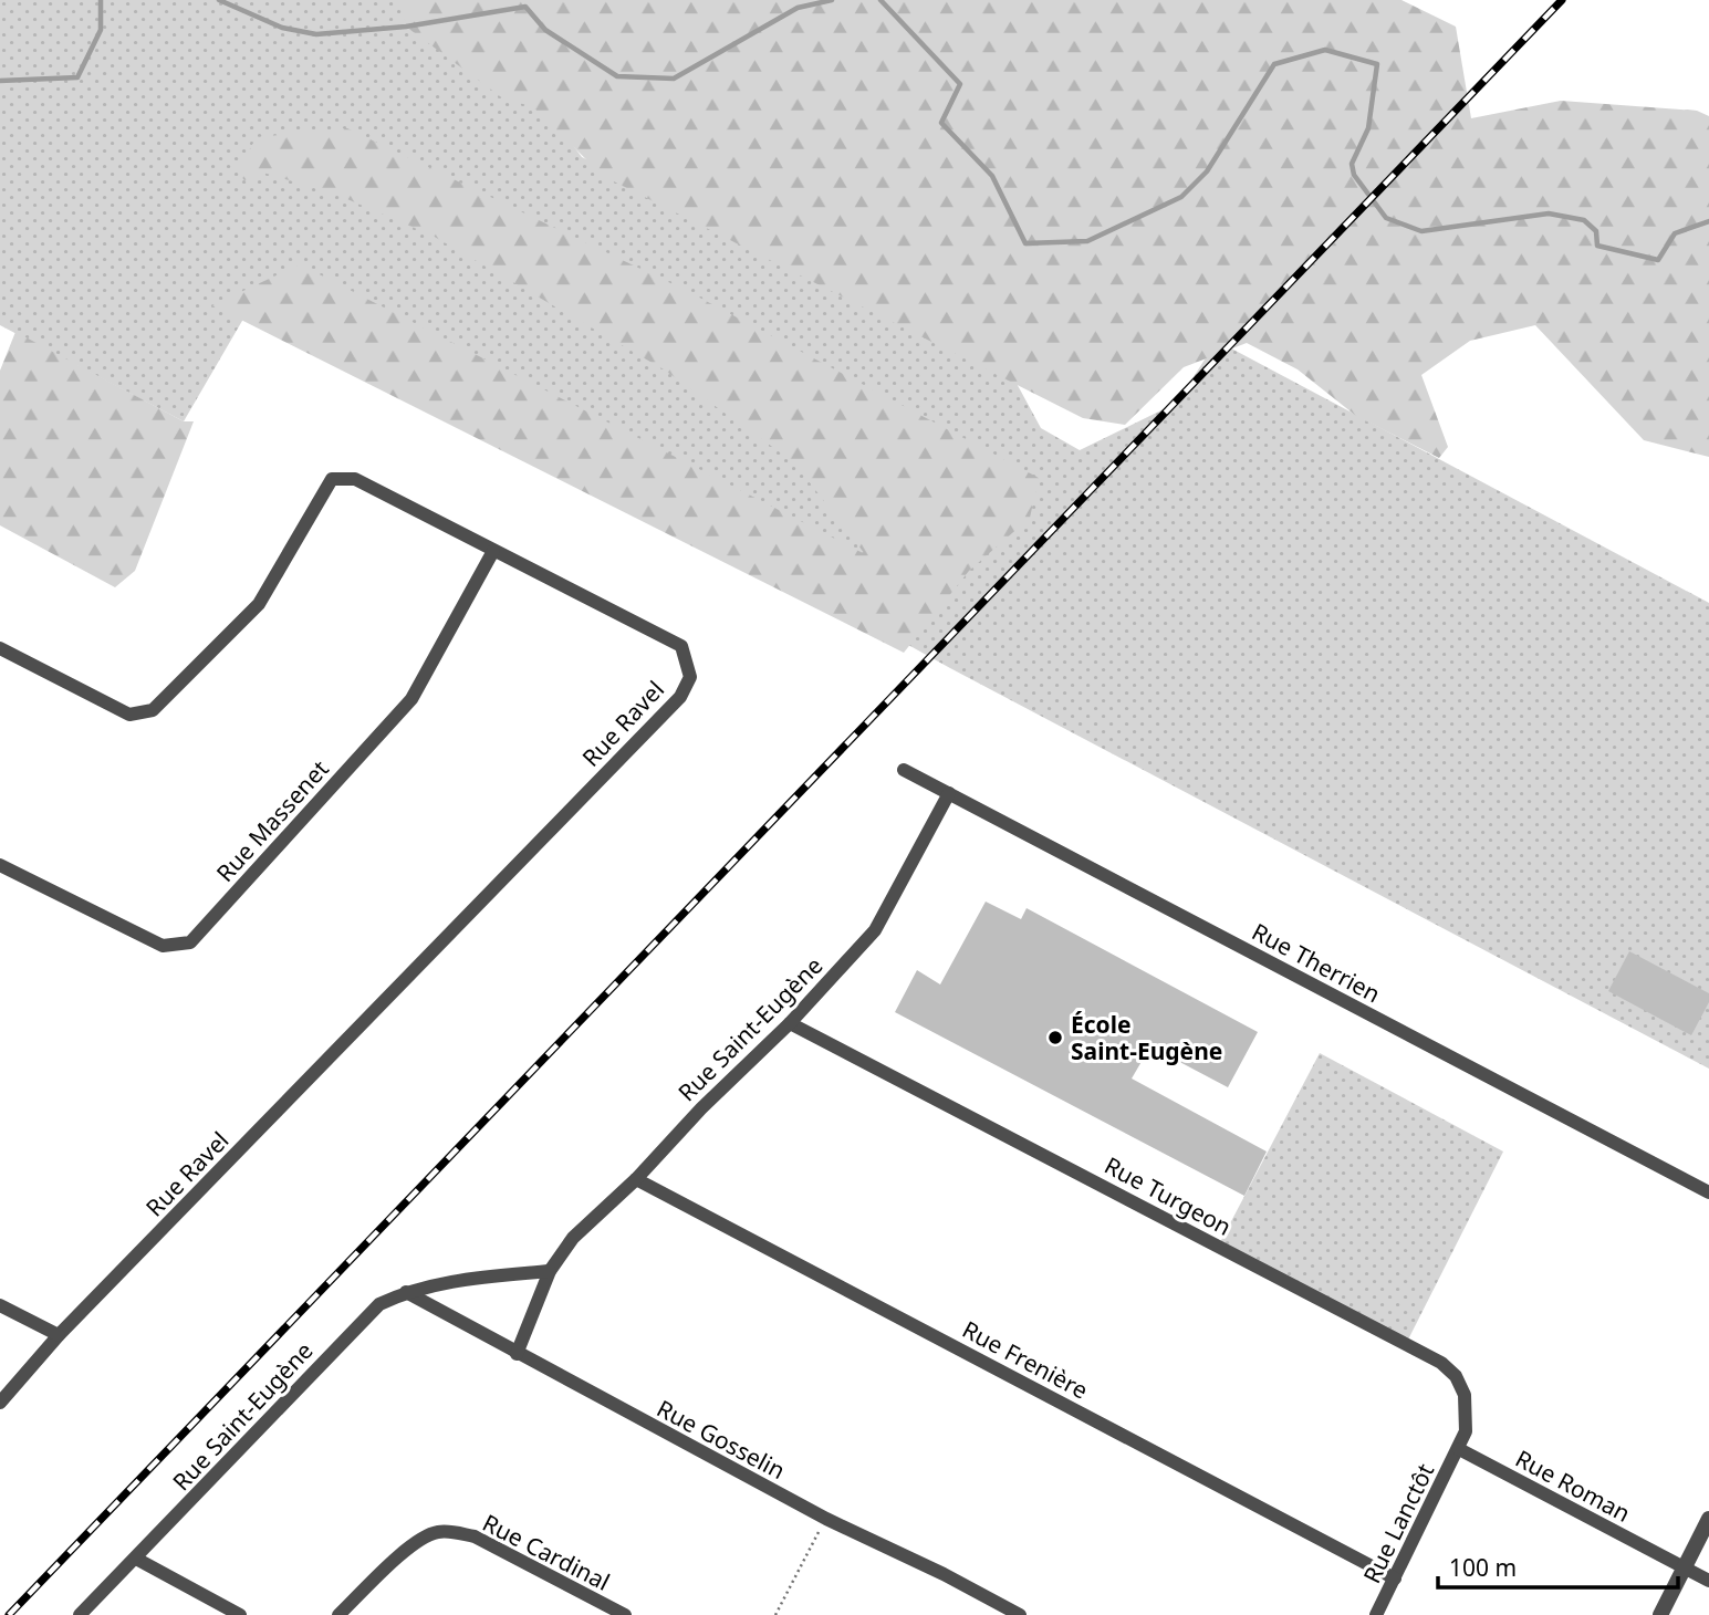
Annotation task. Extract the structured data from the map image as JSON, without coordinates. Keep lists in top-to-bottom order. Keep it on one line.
{"streets":{"street":["Rue Ravel","Rue Massenet","Rue Therrien","Rue Saint-Eugène","Rue Turgeon","Rue Frenière","Rue Gosselin","Rue Roman","Rue Lanctôt","Rue Cardinal"]},"crossings":[["Rue Ravel","Rue Massenet"],["Rue Therrien","Rue Saint-Eugène"],["Rue Saint-Eugène","Rue Turgeon"],["Rue Saint-Eugène","Rue Frenière"],["Rue Saint-Eugène","Rue Gosselin"],["Rue Turgeon","Rue Roman"],["Rue Turgeon","Rue Lanctôt"],["Rue Frenière","Rue Lanctôt"],["Rue Roman","Rue Lanctôt"]],"places":["École Saint-Eugène"],"scale_bar":"100 m"}
